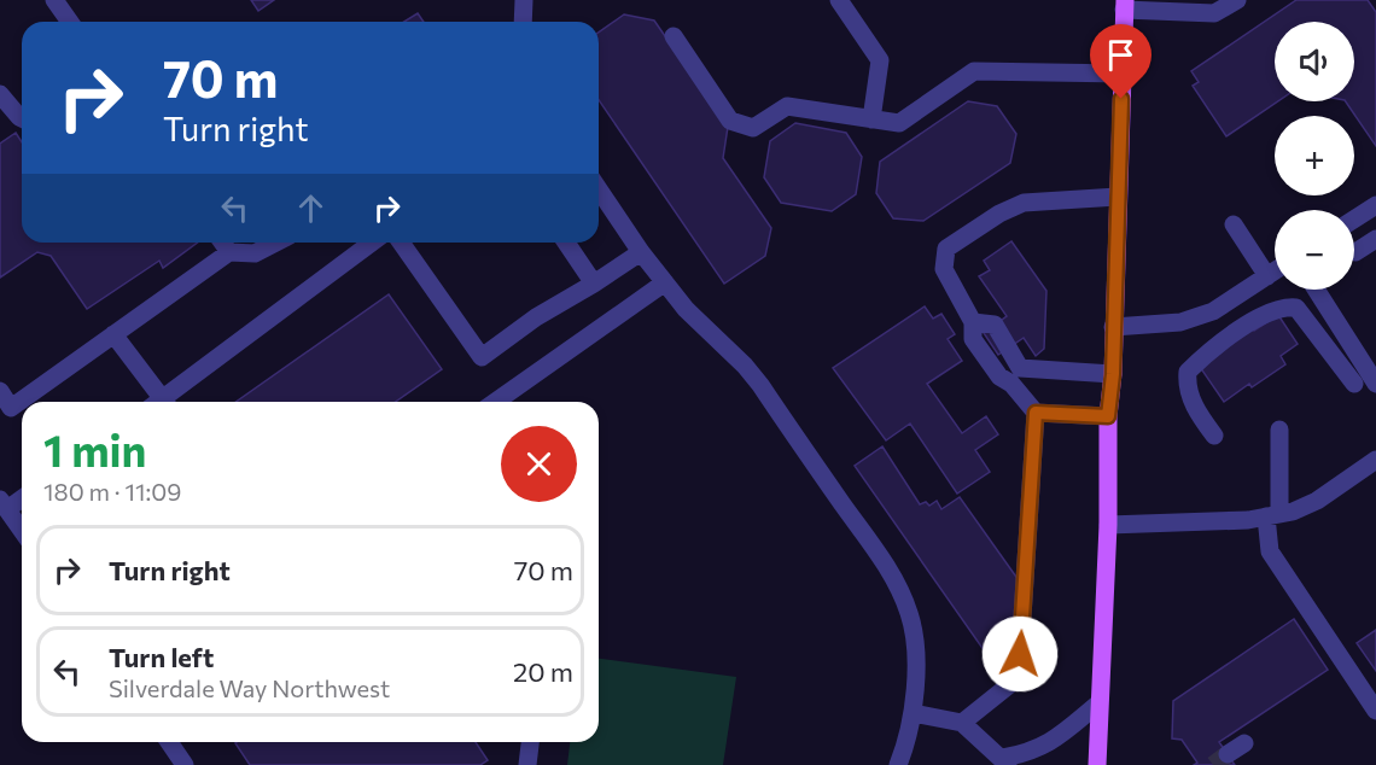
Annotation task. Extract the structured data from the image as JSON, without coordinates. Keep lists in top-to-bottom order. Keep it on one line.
{"page":{"map_buttons":["+","−"],"turn":["70 m","Turn right"],"heading":["1 min","180 m · 11:09"],"list":[{"name":"Turn right","value":"70 m"},{"name":"Turn left","note":"Silverdale Way Northwest","value":"20 m"}]}}
